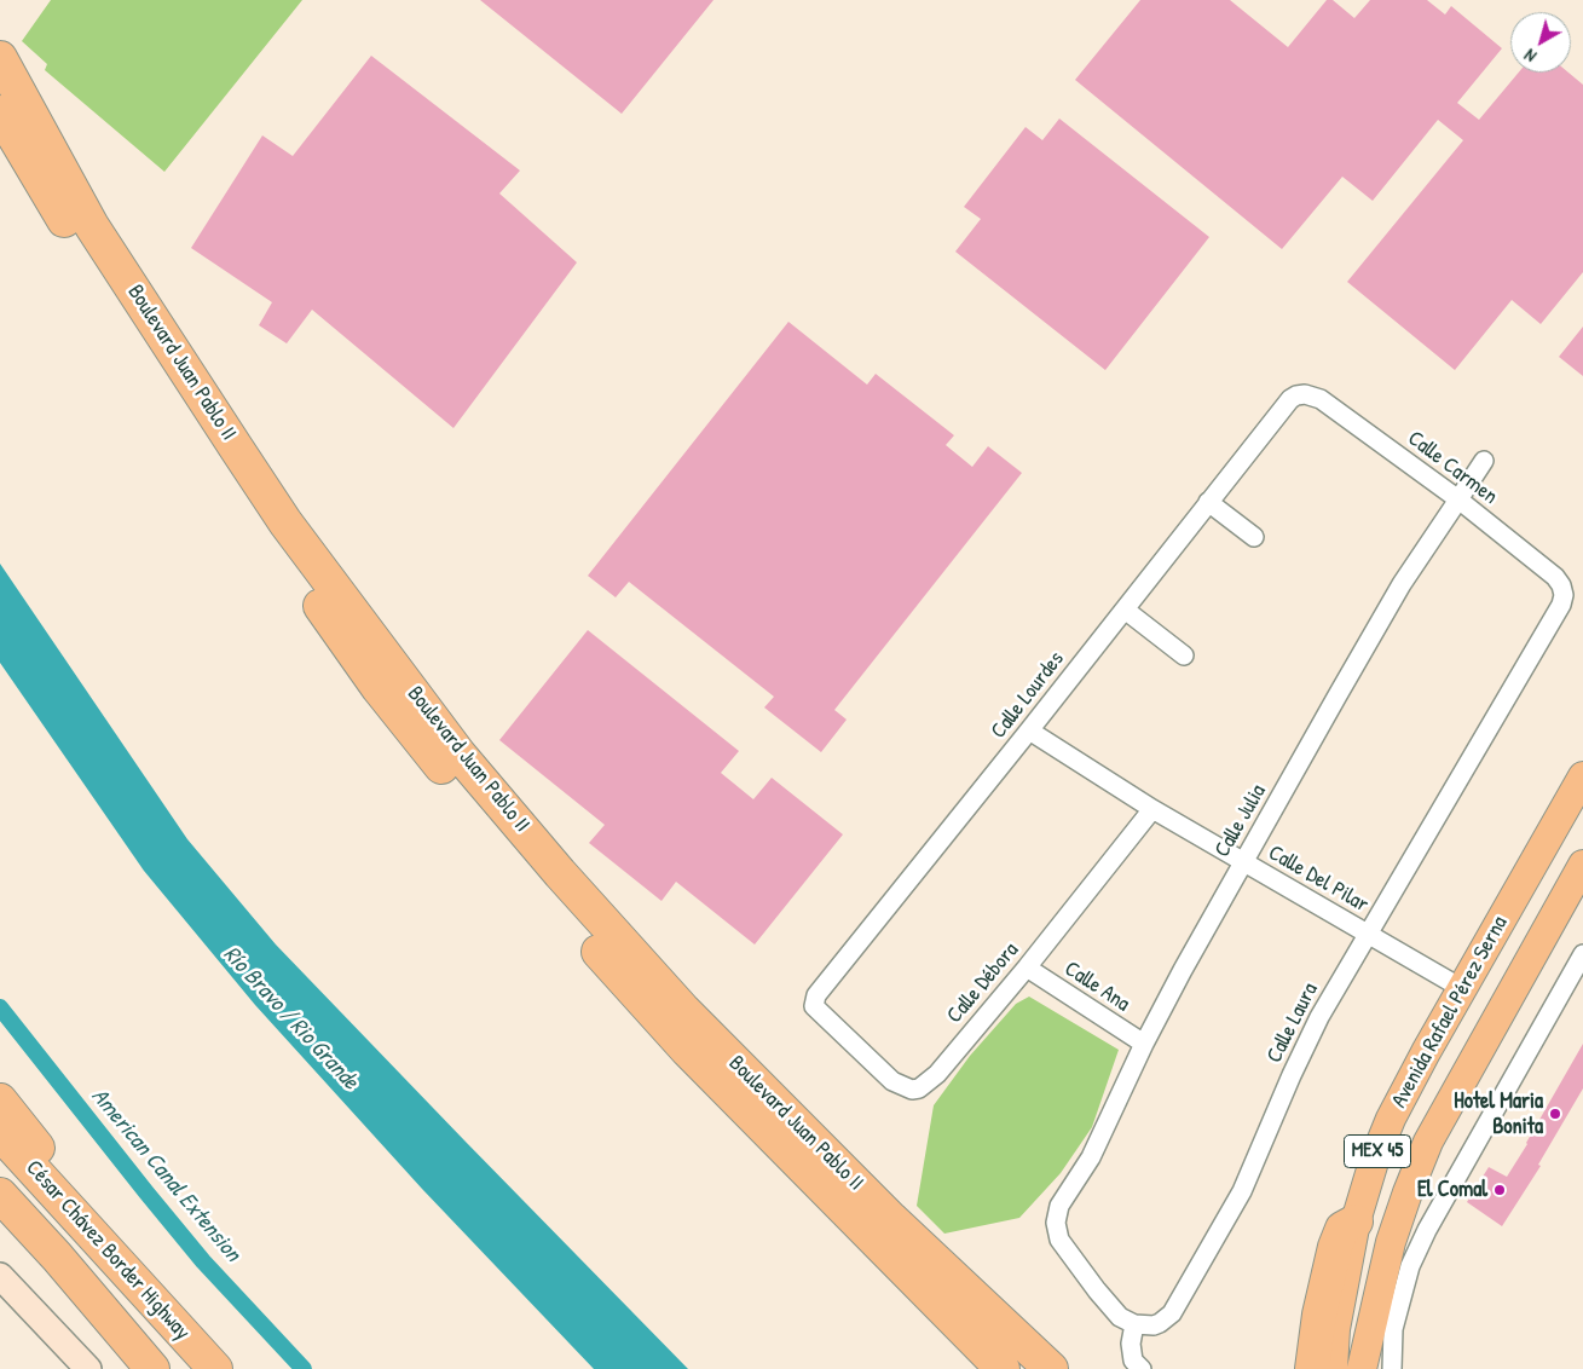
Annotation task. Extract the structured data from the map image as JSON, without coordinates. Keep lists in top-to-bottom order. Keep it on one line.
{"streets":{"highway":["Boulevard Juan Pablo II","César Chávez Border Highway"],"main road":["Avenida Rafael Pérez Serna","MEX 45"],"street":["Calle Carmen","Calle Lourdes","Calle Julia","Calle Del Pilar","Calle Débora","Calle Ana","Calle Laura"]},"crossings":[["Calle Carmen","Calle Lourdes"],["Calle Carmen","Calle Julia"],["Calle Carmen","Calle Laura"],["Calle Lourdes","Calle Del Pilar"],["Calle Lourdes","Calle Débora"],["Calle Julia","Calle Del Pilar"],["Calle Julia","Calle Ana"],["Calle Julia","Calle Laura"],["Calle Del Pilar","Calle Débora"],["Calle Del Pilar","Avenida Rafael Pérez Serna"],["Calle Del Pilar","Calle Laura"],["Calle Débora","Calle Ana"]],"water":["Río Bravo / Rio Grande","American Canal Extension"],"places":["Hotel Maria Bonita","El Comal"],"north":"bottom left"}
